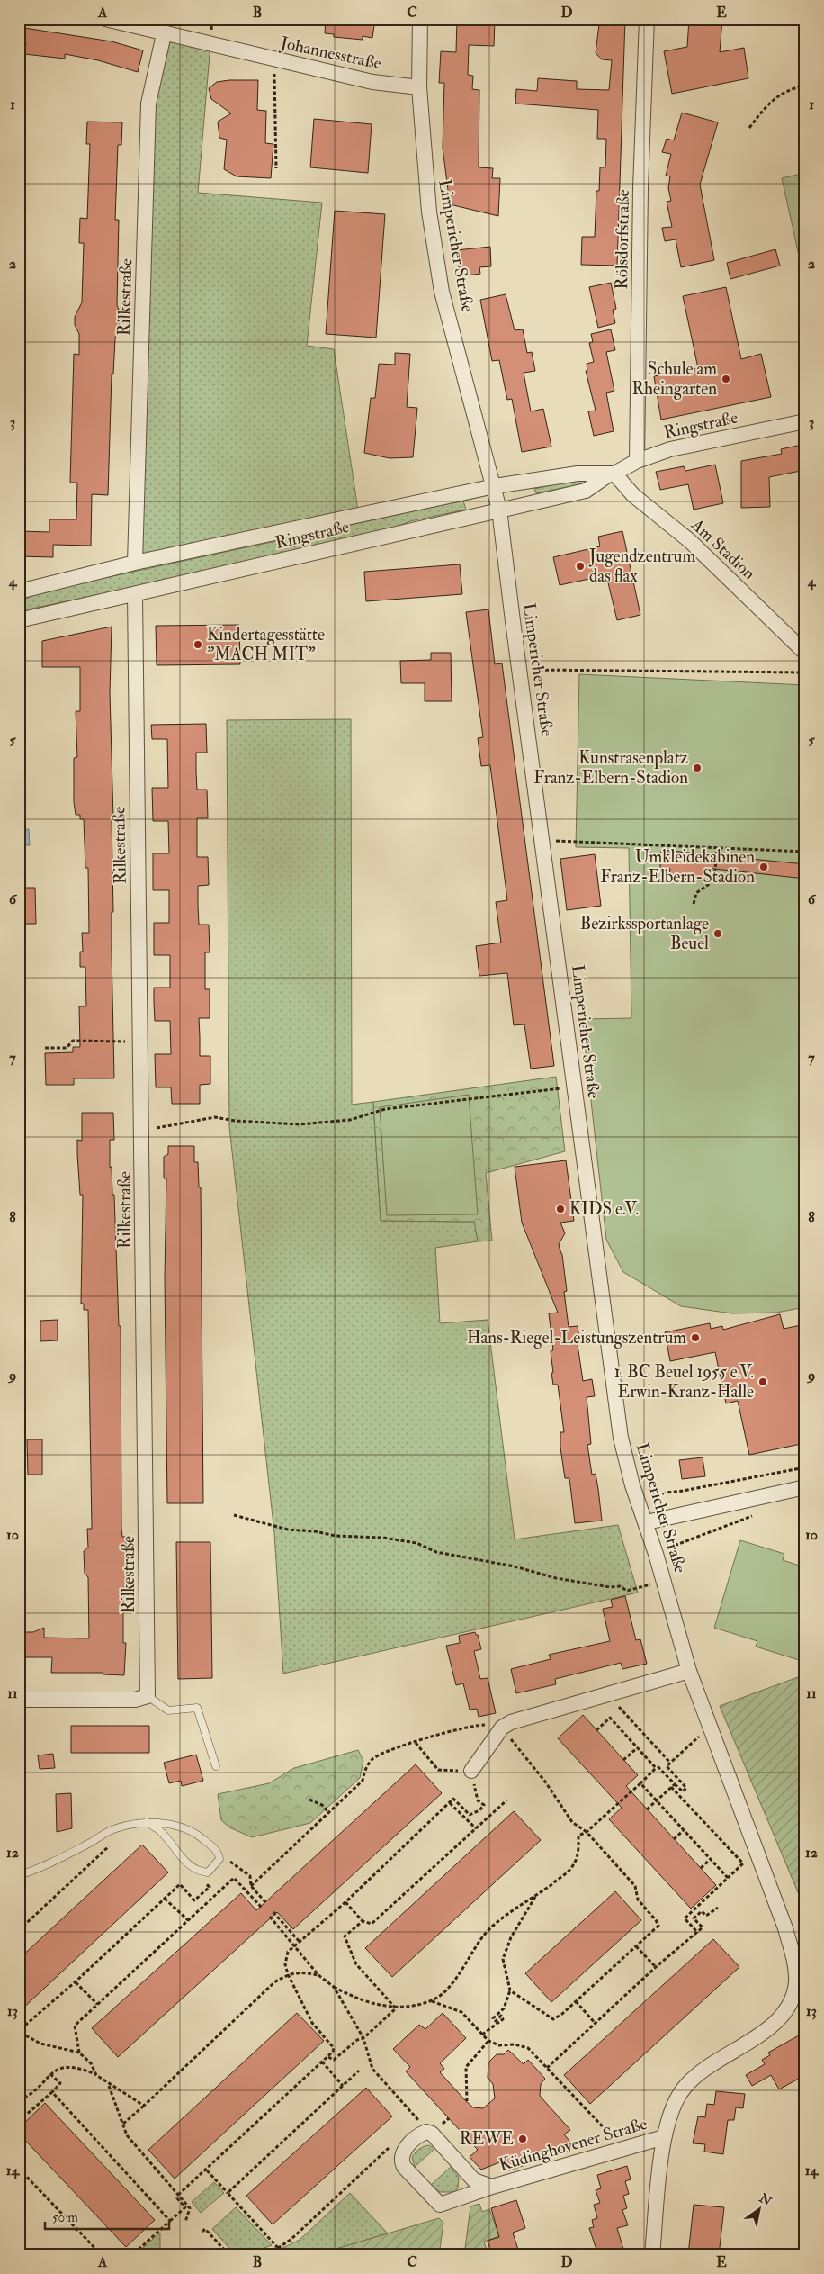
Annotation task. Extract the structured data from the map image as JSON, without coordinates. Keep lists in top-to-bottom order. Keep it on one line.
{"streets":{"street":["Johannesstraße","Rölsdorfstraße","Limpericher Straße","Rilkestraße","Ringstraße","Am Stadion","Küdinghovener Straße"]},"crossings":[["Johannesstraße","Limpericher Straße"],["Johannesstraße","Rilkestraße"],["Rölsdorfstraße","Ringstraße"],["Limpericher Straße","Ringstraße"],["Limpericher Straße","Küdinghovener Straße"],["Rilkestraße","Ringstraße"],["Ringstraße","Am Stadion"]],"places":["Schule am Rheingarten","Jugendzentrum das flax","Kindertagesstätte \"MACH MIT\"","Kunstrasenplatz Franz-Elbern-Stadion","Umkleidekabinen Franz-Elbern-Stadion","Bezirkssportanlage Beuel","KIDS e.V.","Hans-Riegel-Leistungszentrum","1. BC Beuel 1955 e.V. Erwin-Kranz-Halle","REWE"],"scale_bar":"50 m","north":"top right","grid":{"columns":["A","B","C","D","E"],"rows":["1","2","3","4","5","6","7","8","9","10","11","12","13","14"]}}
